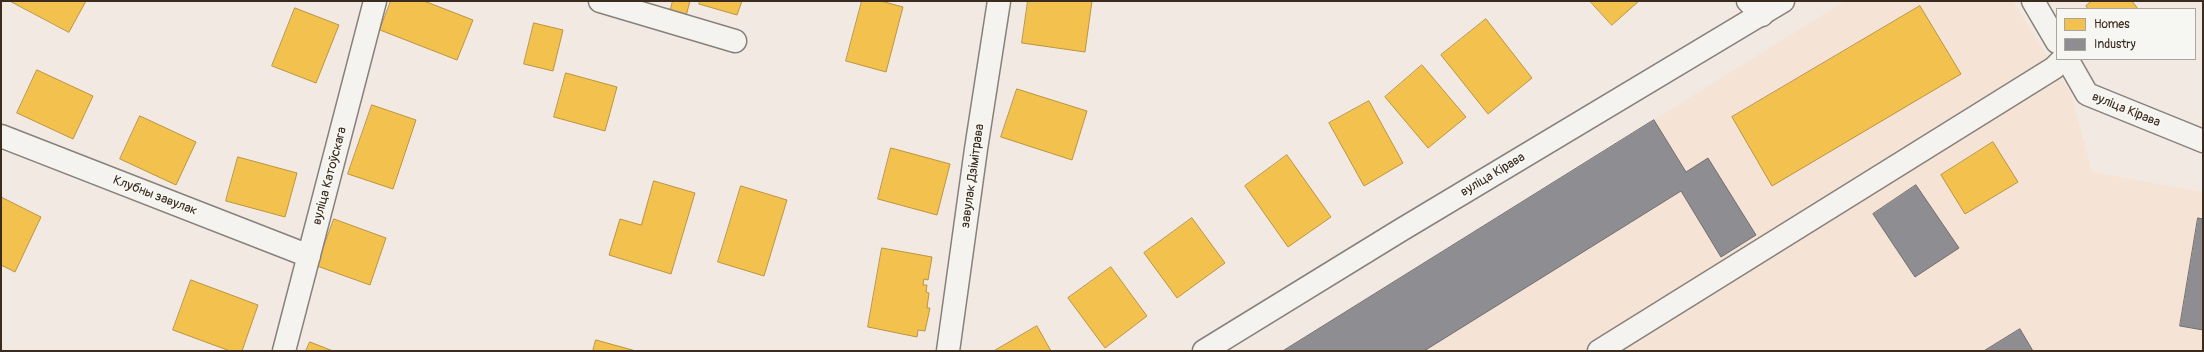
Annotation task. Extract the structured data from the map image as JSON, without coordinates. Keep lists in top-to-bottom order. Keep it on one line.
{"streets":{"street":["вуліца Кірава","вуліца Катоўскага","завулак Дзімітрава","Клубны завулак"]},"crossings":[["вуліца Катоўскага","Клубны завулак"]],"legend":["Homes","Industry"]}
